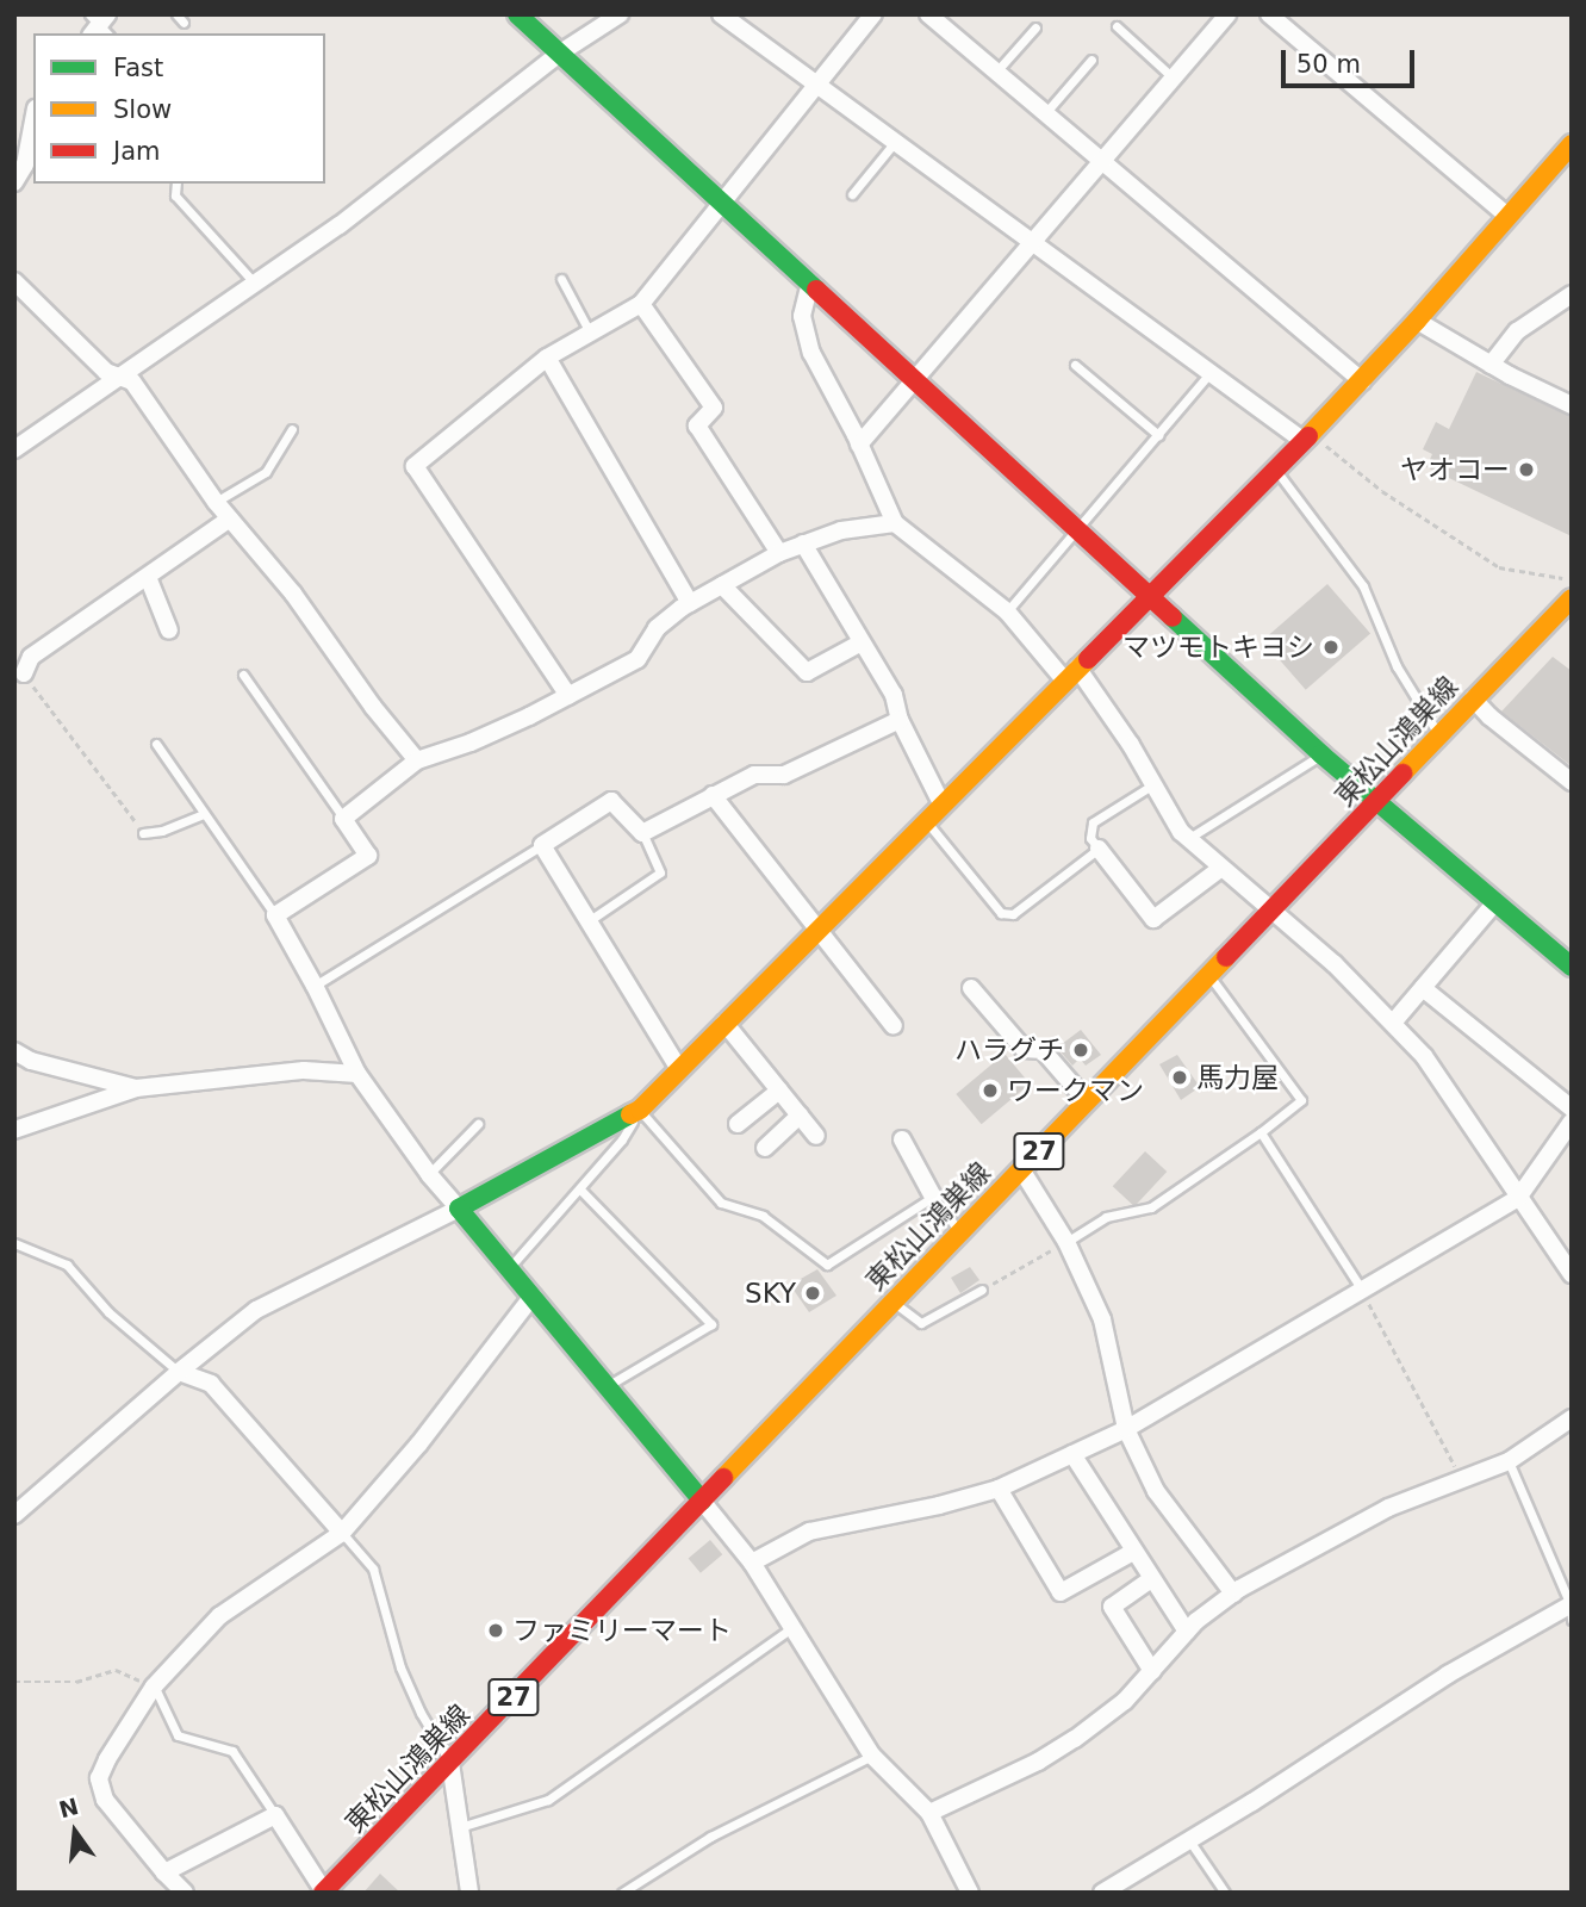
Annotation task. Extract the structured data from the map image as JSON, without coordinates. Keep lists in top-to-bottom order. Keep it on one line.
{"streets":{"street":["東松山鴻巣線","27"]},"places":["ヤオコー","マツモトキヨシ","ハラグチ","馬力屋","ワークマン","SKY","ファミリーマート"],"legend":["Fast","Slow","Jam"],"scale_bar":"50 m","north":"top"}
